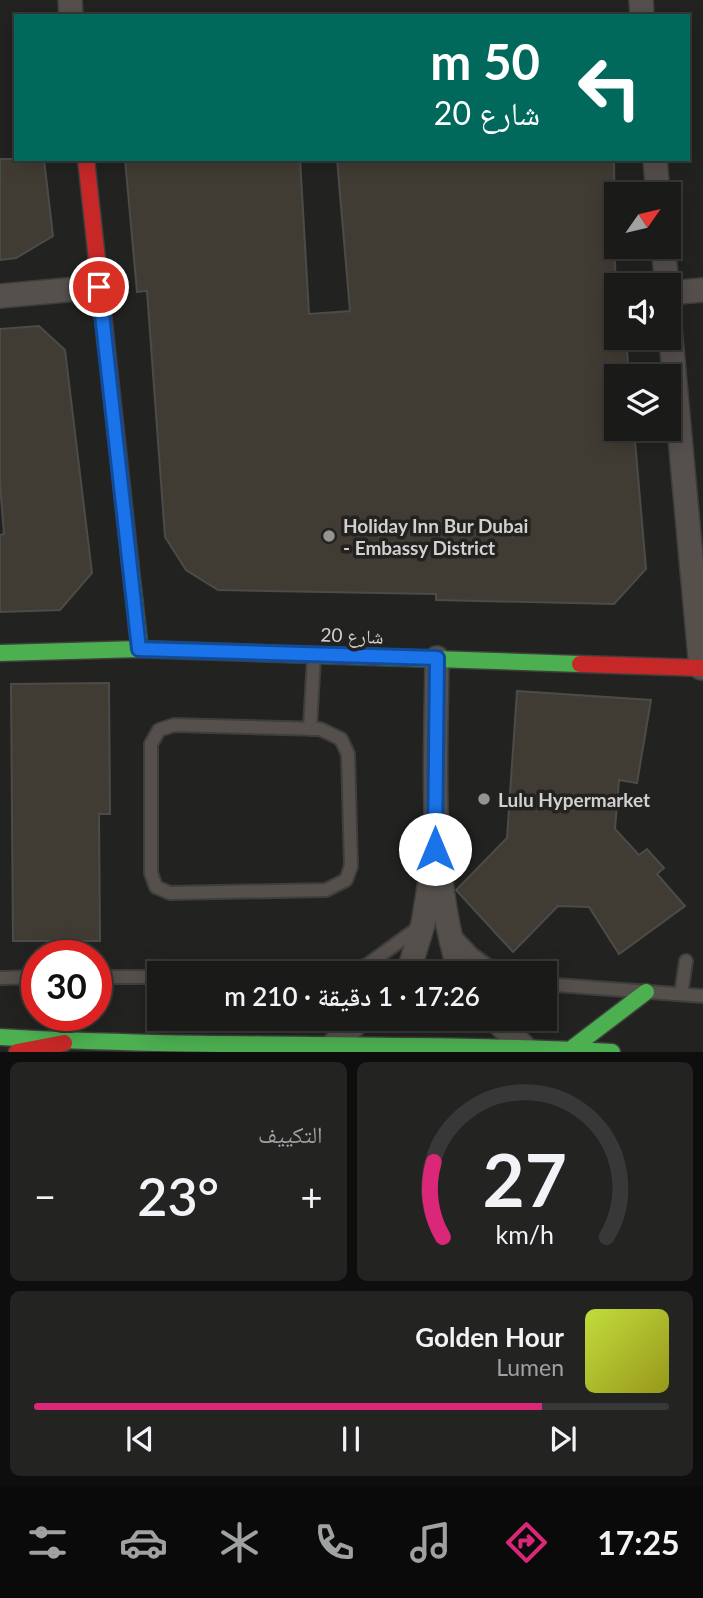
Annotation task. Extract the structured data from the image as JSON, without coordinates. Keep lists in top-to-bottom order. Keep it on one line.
{"streets":{"street":["شارع 20"]},"places":["Holiday Inn Bur Dubai - Embassy District","Lulu Hypermarket"],"north":"top right","page":{"turn":["50 m","شارع 20"],"limit":"30","trip":"17:26 · 1 دقيقة · 210 m","tile":"التكييف","heat":["−","23°","+"],"song":["Golden Hour","Lumen"],"tabs":"17:25","gauge":["27","km/h"]}}
